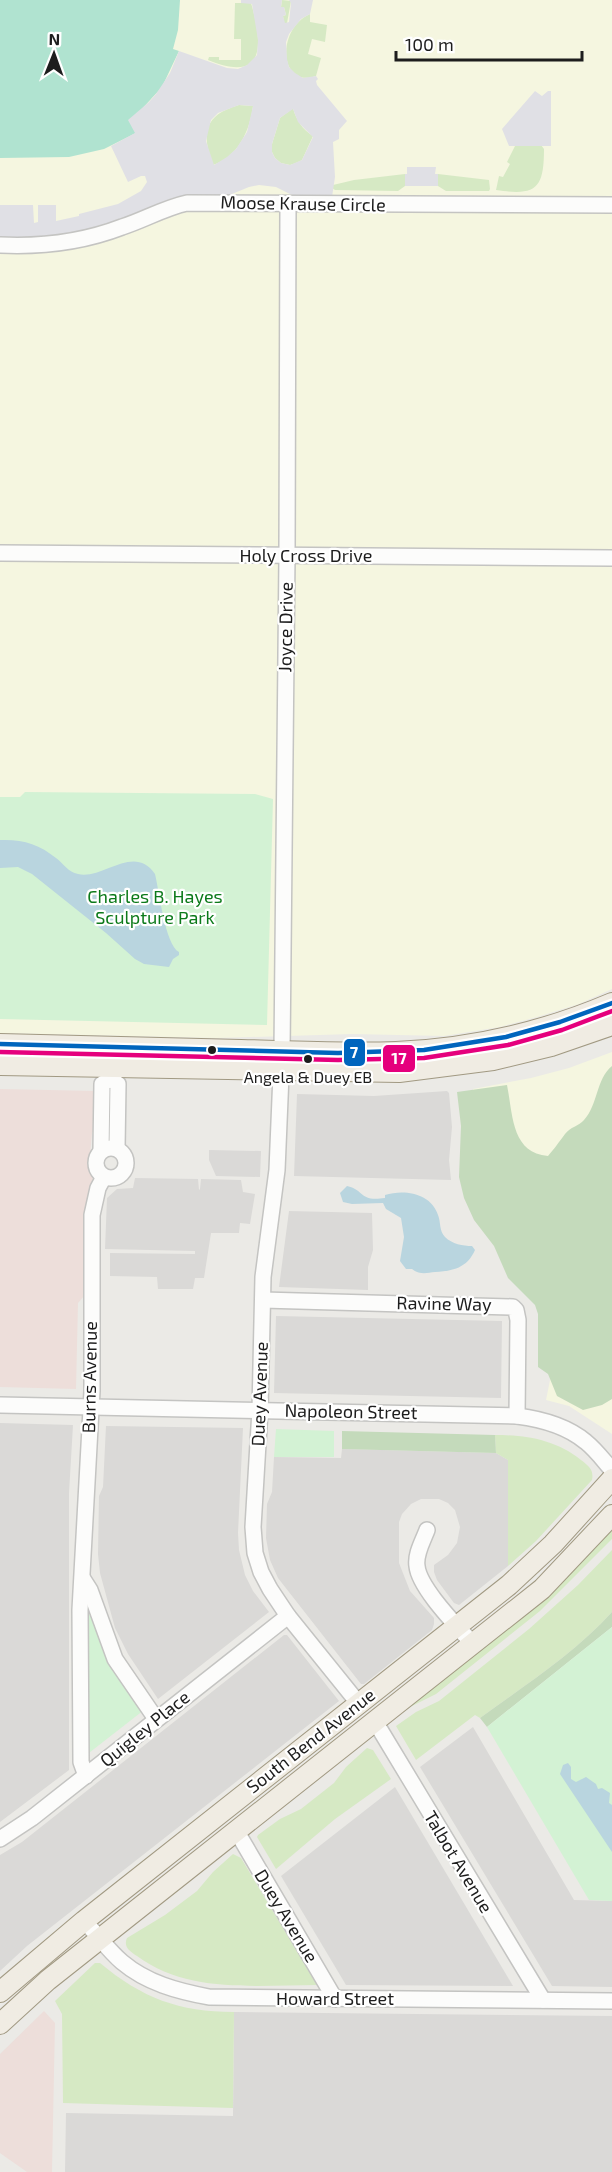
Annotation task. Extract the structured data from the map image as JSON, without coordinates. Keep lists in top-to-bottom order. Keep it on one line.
{"streets":{"main road":["South Bend Avenue"],"street":["Moose Krause Circle","Holy Cross Drive","Joyce Drive","Ravine Way","Burns Avenue","Duey Avenue","Napoleon Street","Quigley Place","Talbot Avenue","Howard Street"]},"crossings":[["Moose Krause Circle","Joyce Drive"],["Holy Cross Drive","Joyce Drive"],["Joyce Drive","Duey Avenue"],["Ravine Way","Duey Avenue"],["Ravine Way","Napoleon Street"],["Burns Avenue","Napoleon Street"],["Burns Avenue","Quigley Place"],["Duey Avenue","Napoleon Street"],["Duey Avenue","Quigley Place"],["Duey Avenue","South Bend Avenue"],["Duey Avenue","Howard Street"],["South Bend Avenue","Talbot Avenue"],["South Bend Avenue","Howard Street"],["Talbot Avenue","Howard Street"]],"parks":["Charles B. Hayes Sculpture Park"],"places":["Angela & Duey EB"],"lines":["transit line 7","transit line 17"],"scale_bar":"100 m","north":"top"}
